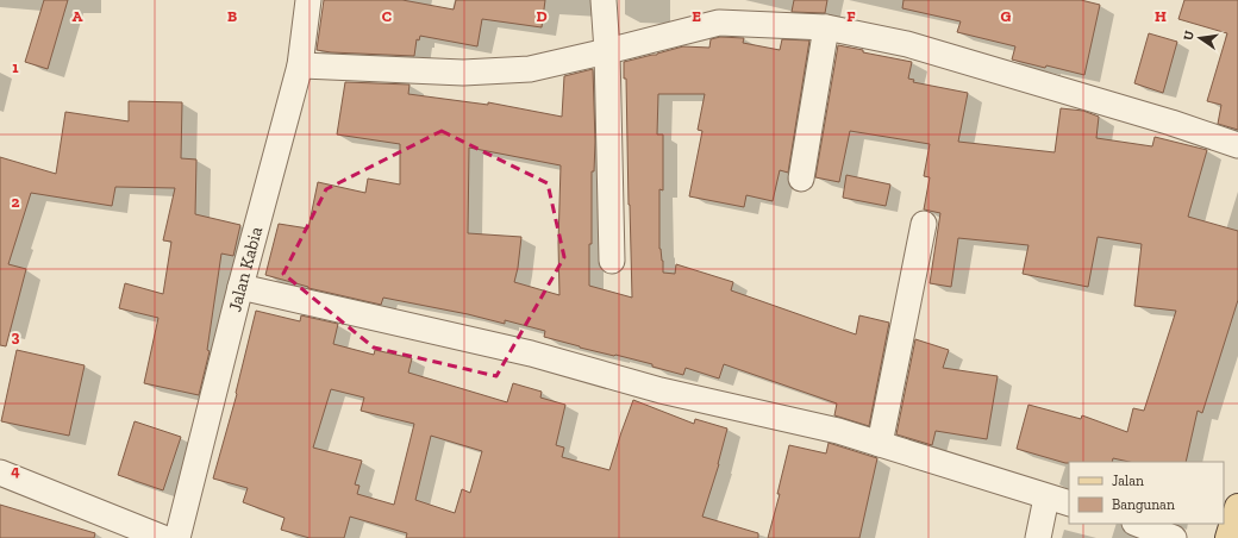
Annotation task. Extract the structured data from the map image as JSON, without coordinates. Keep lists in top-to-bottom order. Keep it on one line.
{"streets":{"street":["Jalan Kabia"]},"legend":["Jalan","Bangunan"],"north":"left","grid":{"columns":["A","B","C","D","E","F","G","H"],"rows":["1","2","3","4"]}}
